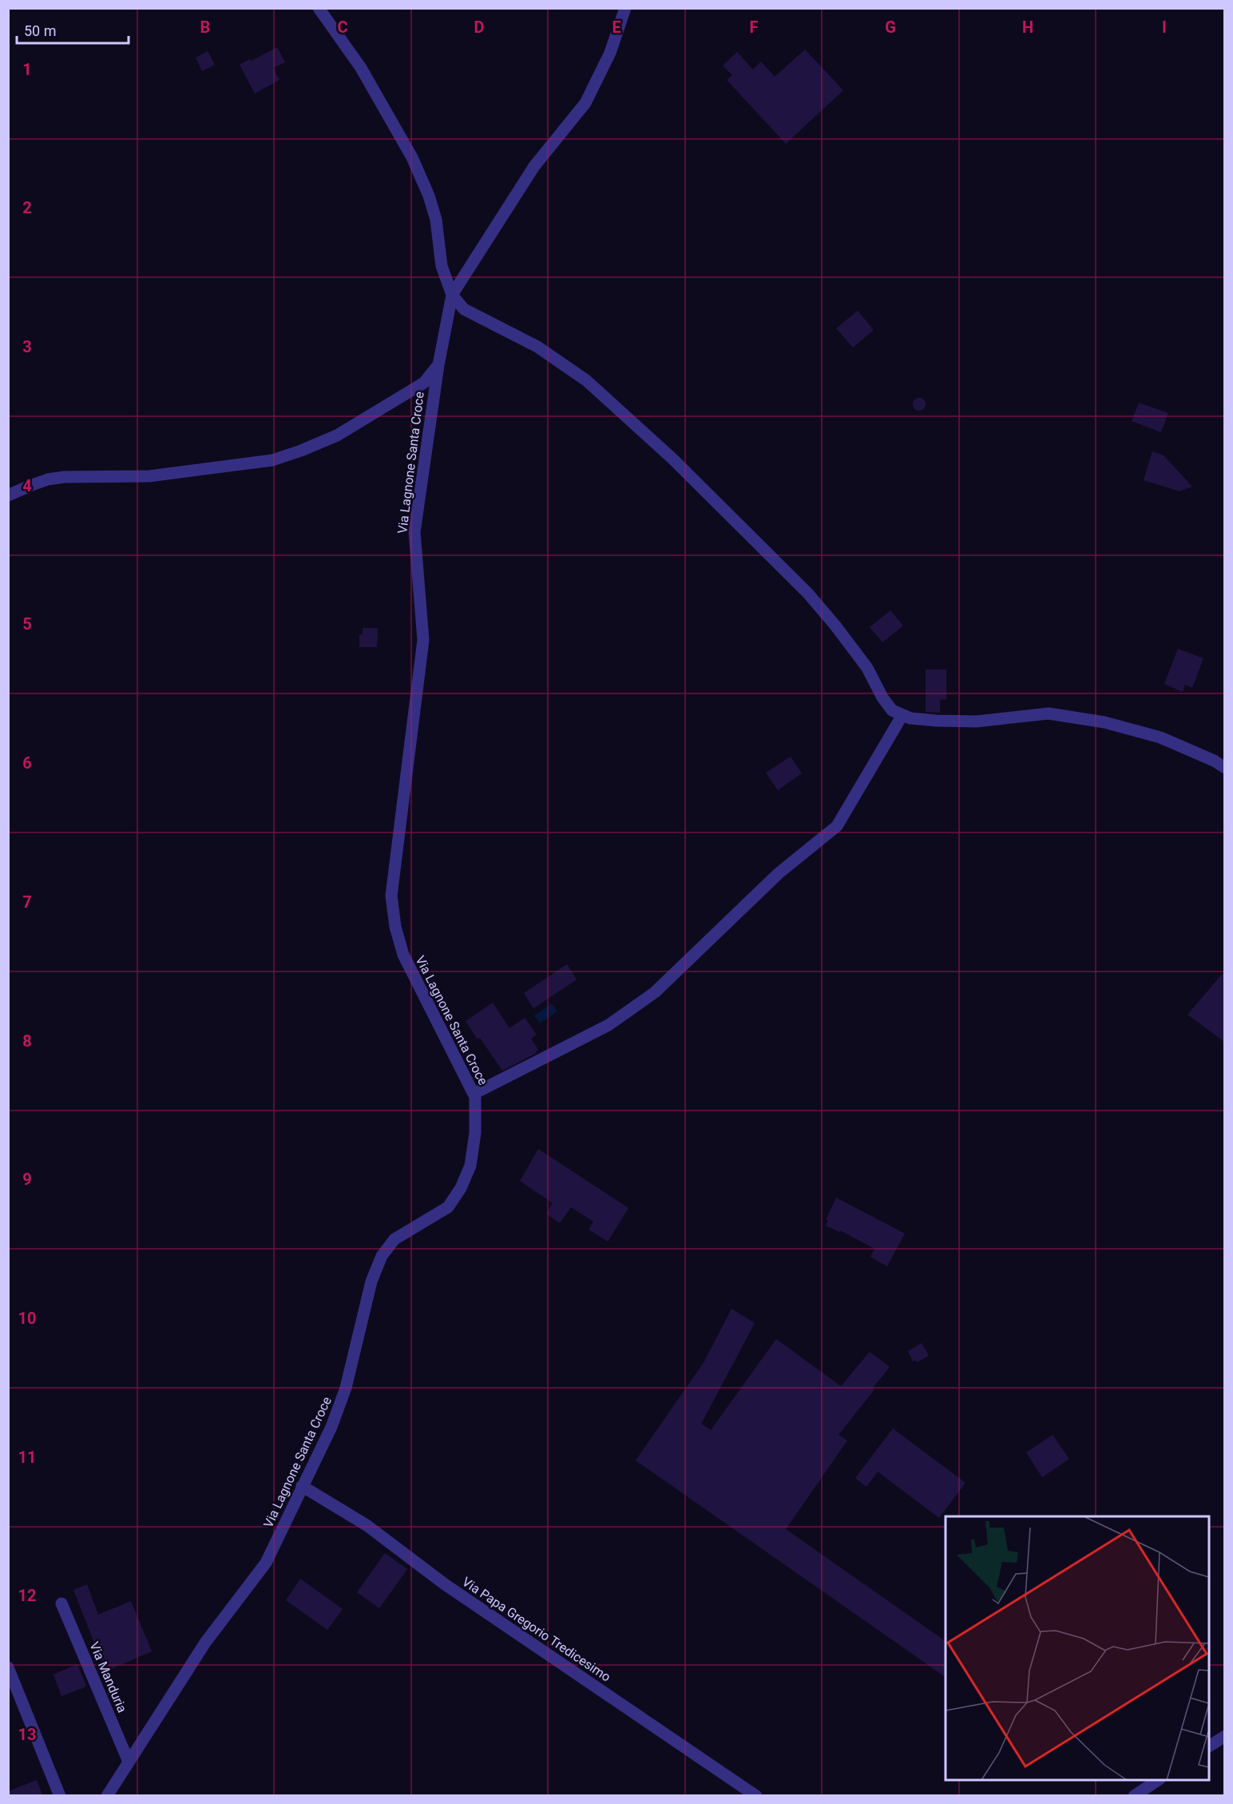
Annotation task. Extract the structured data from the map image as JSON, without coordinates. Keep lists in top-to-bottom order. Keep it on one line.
{"streets":{"street":["Via Lagnone Santa Croce","Via Papa Gregorio Tredicesimo","Via Manduria"]},"crossings":[["Via Lagnone Santa Croce","Via Papa Gregorio Tredicesimo"],["Via Lagnone Santa Croce","Via Manduria"]],"scale_bar":"50 m","grid":{"columns":["B","C","D","E","F","G","H","I"],"rows":["1","2","3","4","5","6","7","8","9","10","11","12","13"]}}
